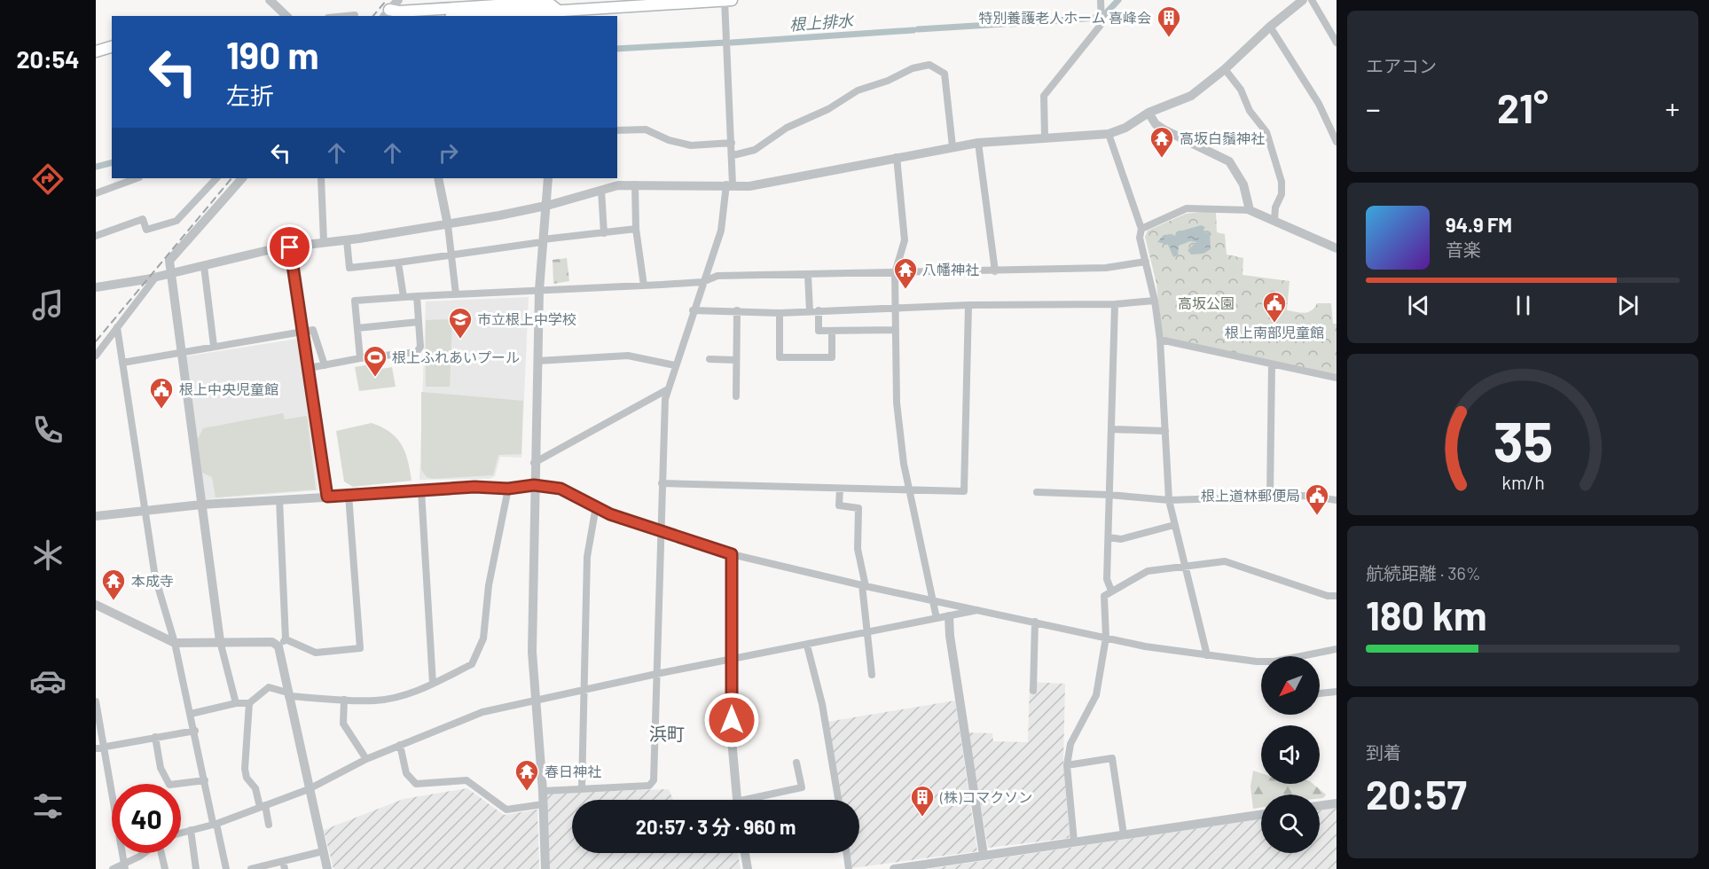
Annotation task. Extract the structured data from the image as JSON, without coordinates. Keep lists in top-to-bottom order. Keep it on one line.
{"districts":["浜町"],"water":["根上排水"],"parks":["高坂公園"],"places":{"building":["特別養護老人ホーム 喜峰会","(株)コマクソン"],"temple":["高坂白鬚神社","八幡神社","本成寺","春日神社"],"public building":["根上南部児童館","根上中央児童館","根上道林郵便局"],"school or university":["市立根上中学校"],"sports":["根上ふれあいプール"]},"north":"bottom left","page":{"tabs":"20:54","tile":["エアコン",["航続距離 · 36%","180 km"],["到着","20:57"]],"turn":["190 m","左折"],"heat":["−","21°","+"],"song":["94.9 FM","音楽"],"limit":"40","trip":"20:57 · 3 分 · 960 m","gauge":["35","km/h"]}}
